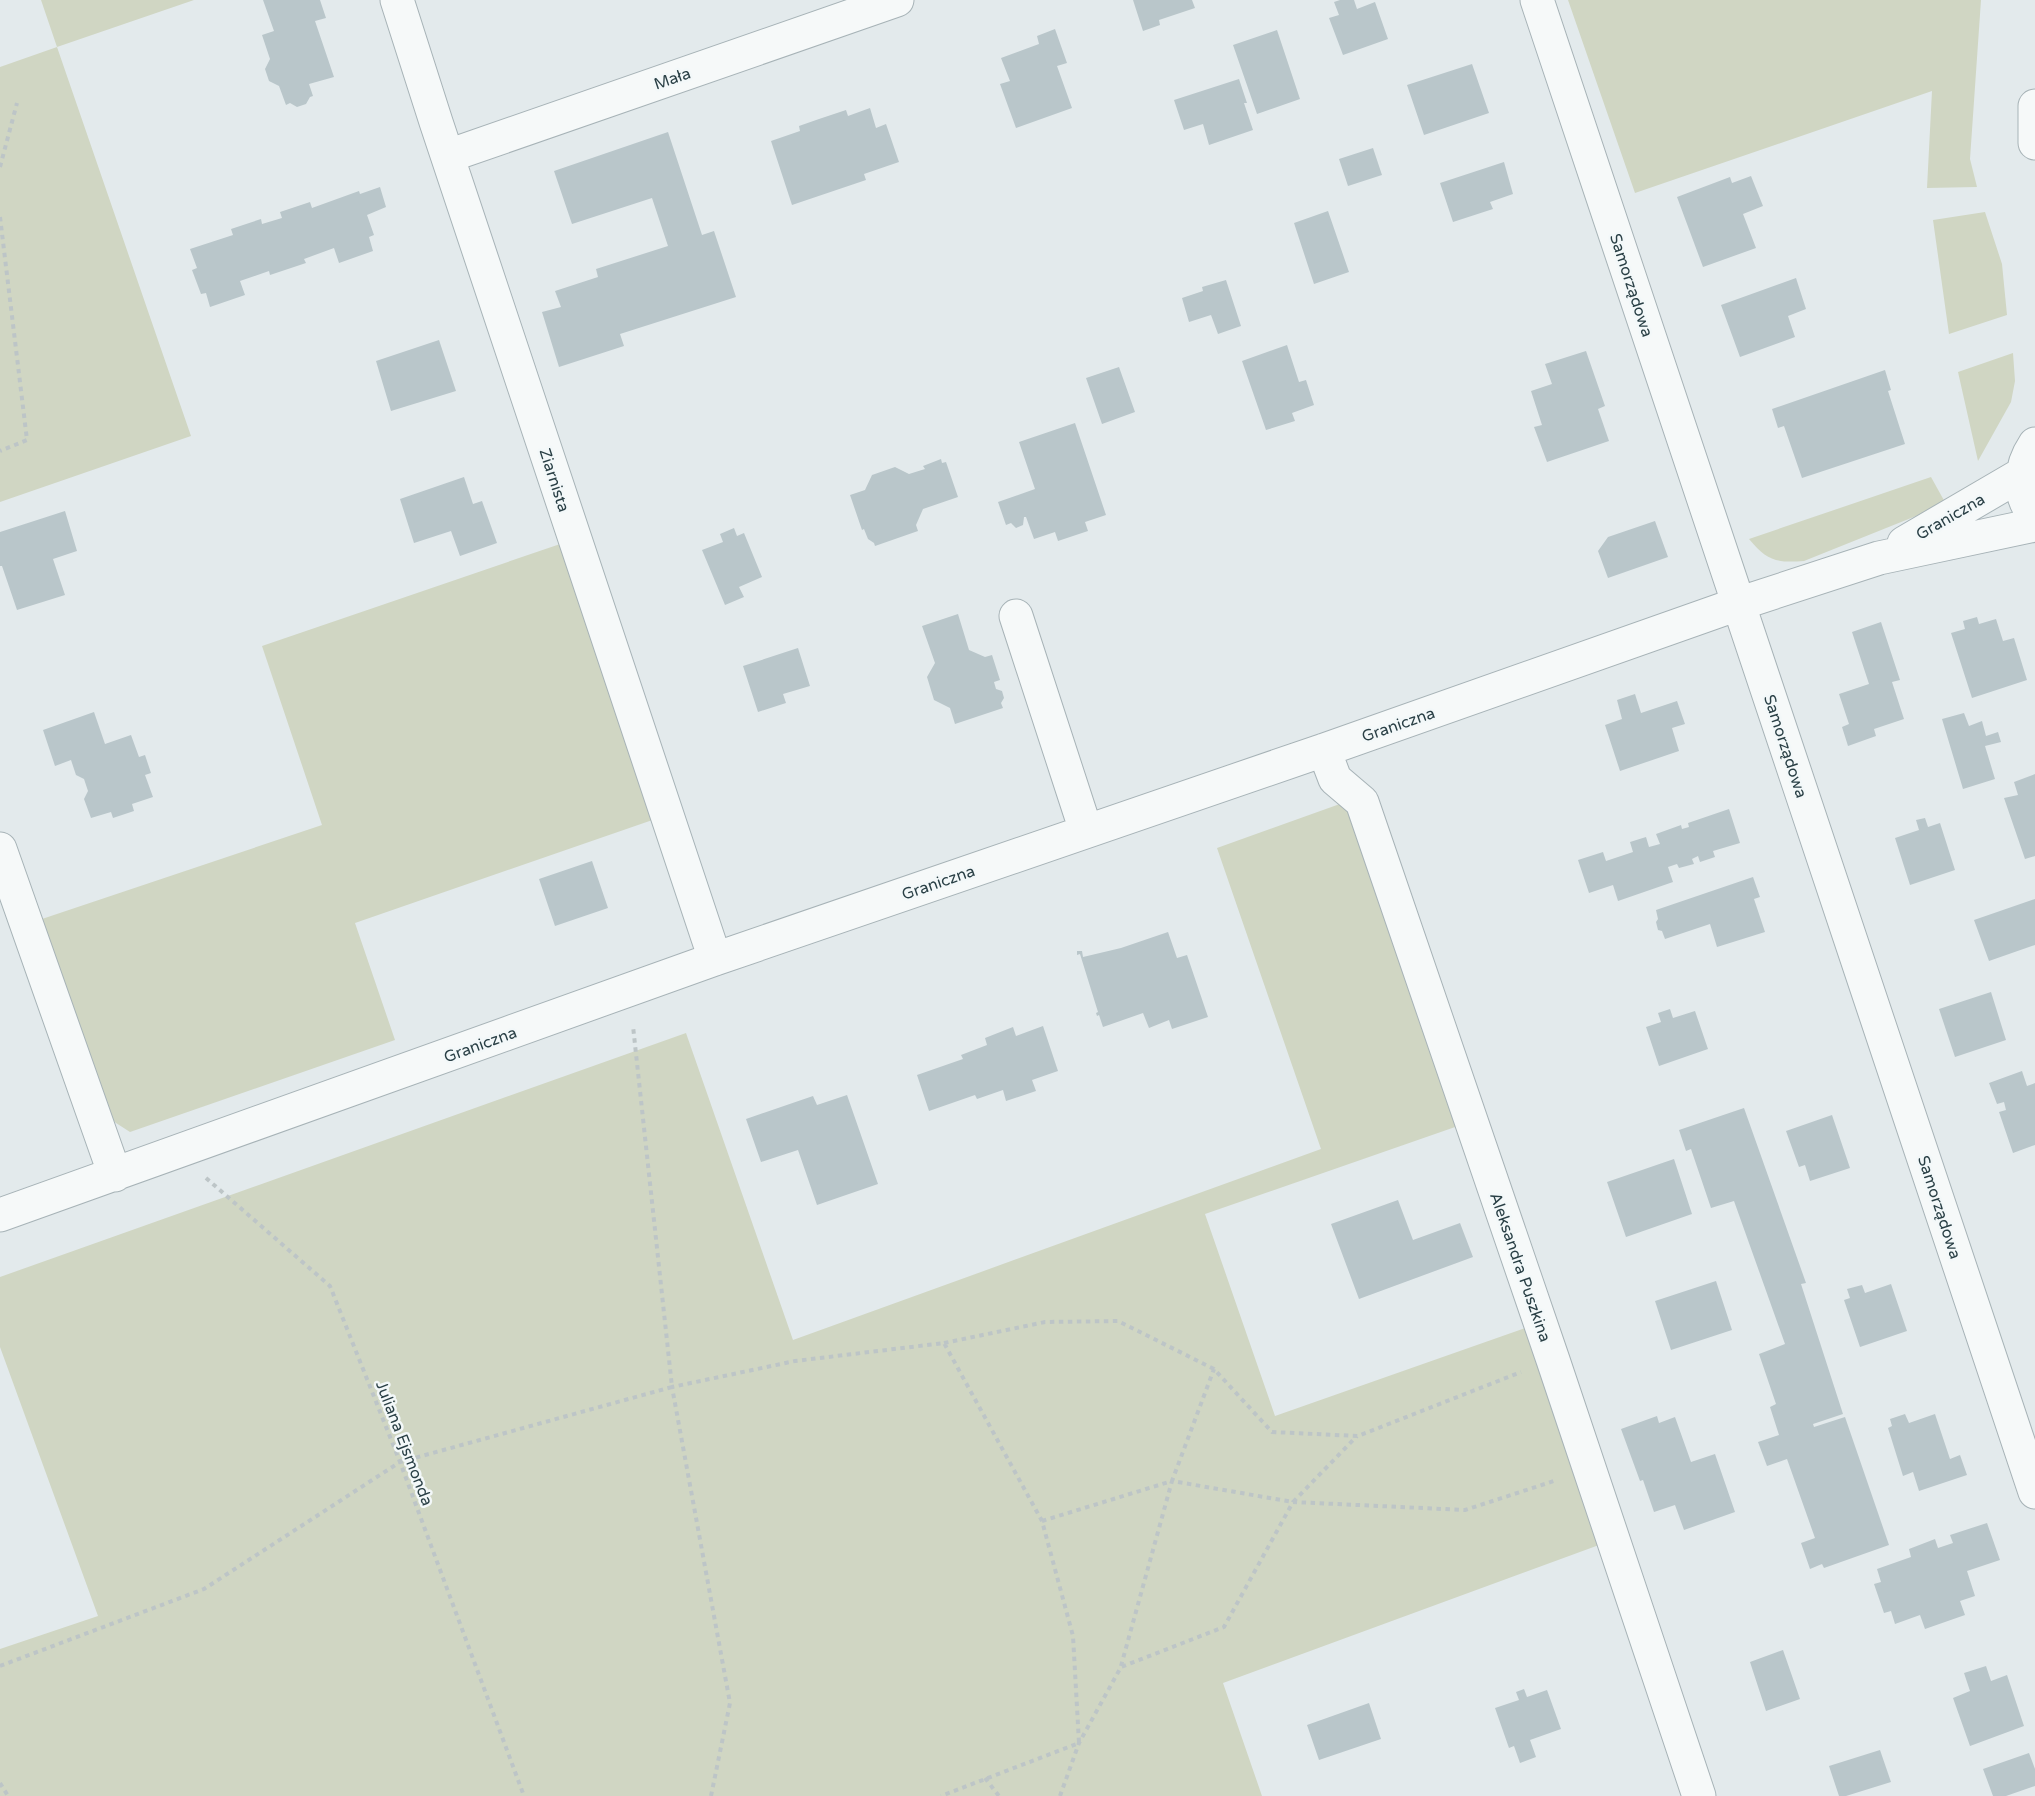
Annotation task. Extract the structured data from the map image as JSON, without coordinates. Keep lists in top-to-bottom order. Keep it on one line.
{"streets":{"street":["Mała","Samorządowa","Ziarnista","Graniczna","Aleksandra Puszkina"],"path":["Juliana Ejsmonda"]},"crossings":[["Mała","Ziarnista"],["Samorządowa","Graniczna"],["Ziarnista","Graniczna"],["Graniczna","Aleksandra Puszkina"],["Graniczna","Juliana Ejsmonda"]]}
